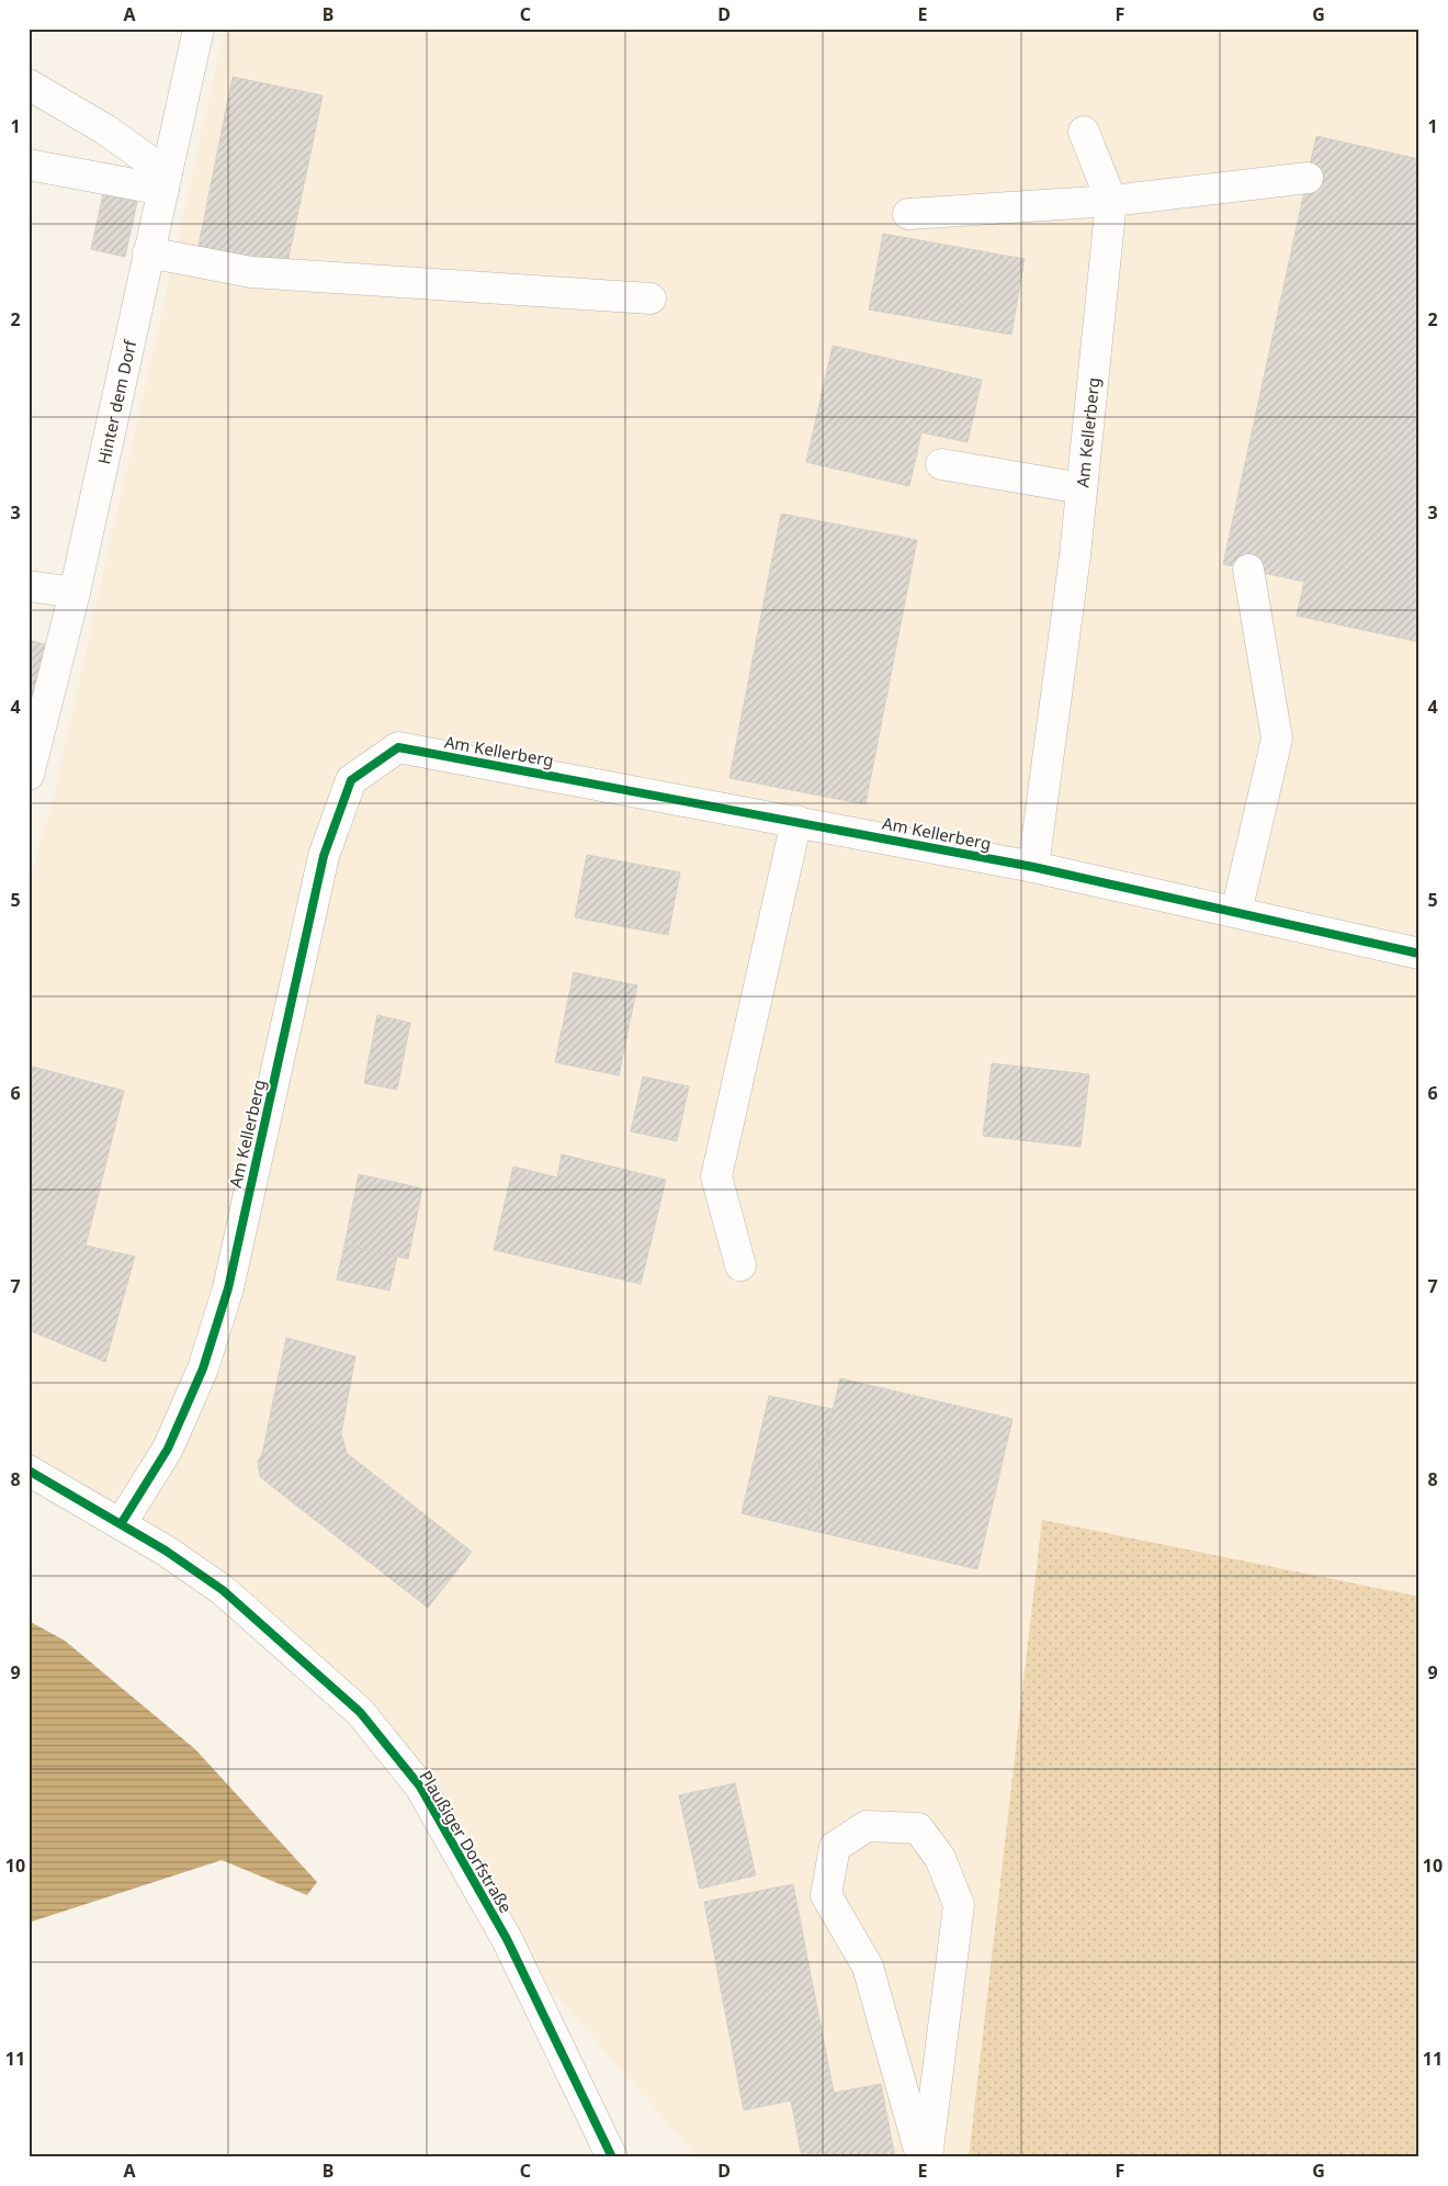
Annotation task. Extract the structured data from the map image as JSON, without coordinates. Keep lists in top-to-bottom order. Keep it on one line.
{"streets":{"street":["Hinter dem Dorf","Am Kellerberg","Plaußiger Dorfstraße"]},"crossings":[["Am Kellerberg","Plaußiger Dorfstraße"]],"grid":{"columns":["A","B","C","D","E","F","G"],"rows":["1","2","3","4","5","6","7","8","9","10","11"]}}
